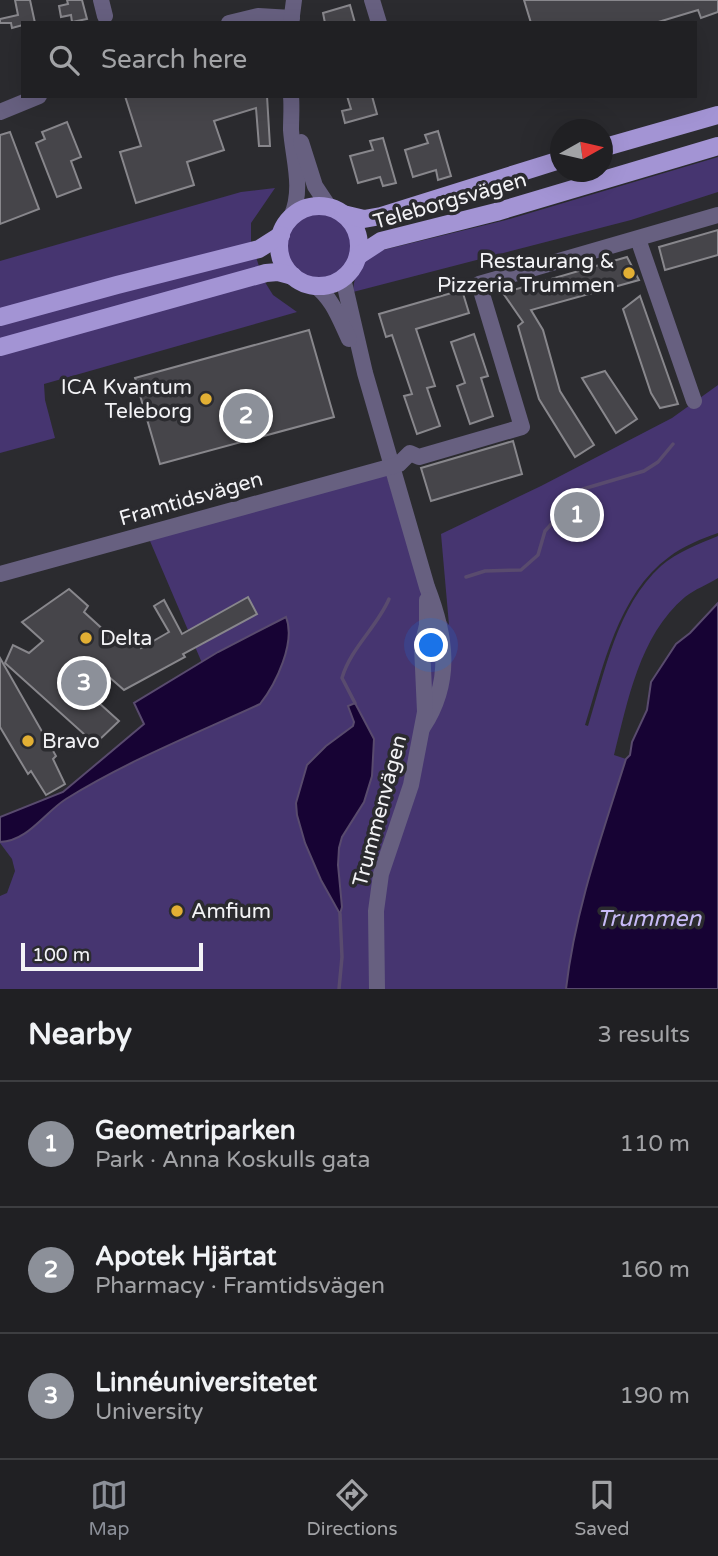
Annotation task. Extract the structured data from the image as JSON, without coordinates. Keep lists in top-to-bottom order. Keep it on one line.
{"streets":{"main road":["Teleborgsvägen"],"street":["Framtidsvägen","Trummenvägen"]},"crossings":[["Teleborgsvägen","Trummenvägen"],["Framtidsvägen","Trummenvägen"]],"water":["Trummen"],"places":["Restaurang & Pizzeria Trummen","ICA Kvantum Teleborg","Delta","Bravo","Amfium"],"scale_bar":"100 m","north":"right","page":{"search":"Search here","pins":["2","1","3"],"scale":"100 m","heading":["Nearby","3 results"],"list":[{"mark":"1","name":"Geometriparken","note":"Park · Anna Koskulls gata","value":"110 m"},{"mark":"2","name":"Apotek Hjärtat","note":"Pharmacy · Framtidsvägen","value":"160 m"},{"mark":"3","name":"Linnéuniversitetet","note":"University","value":"190 m"}],"nav":["Map","Directions","Saved"]}}
